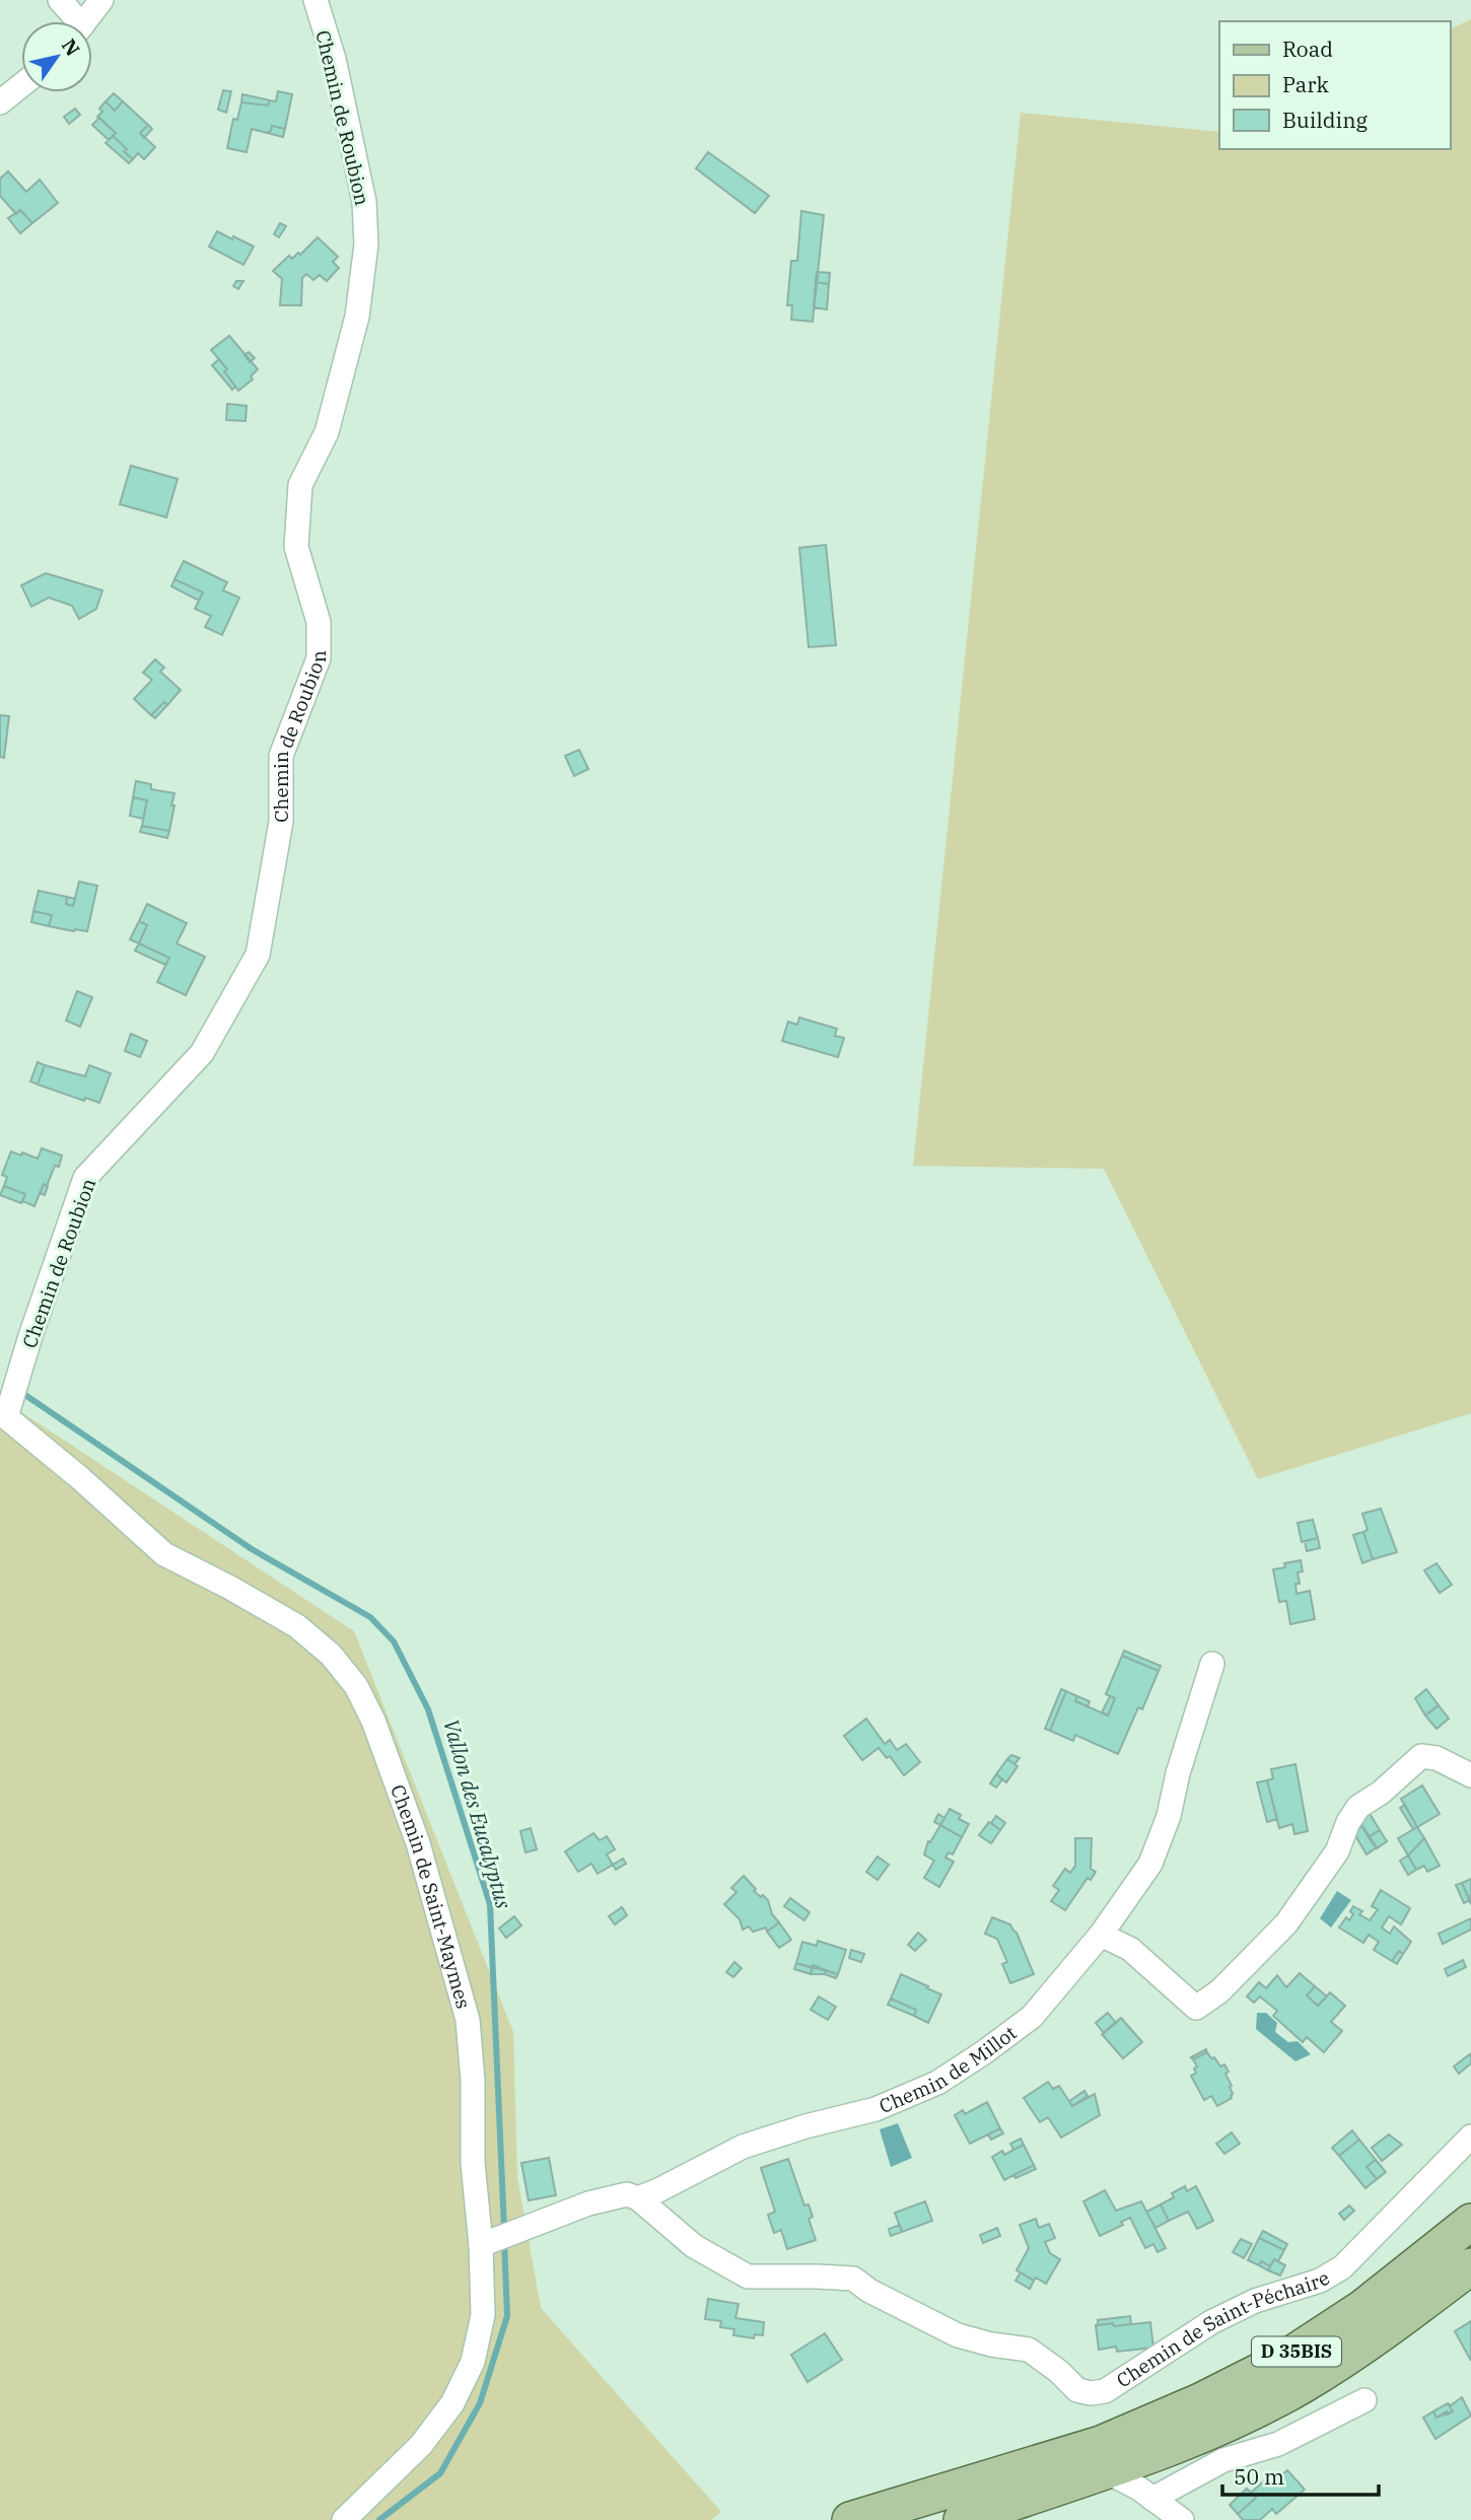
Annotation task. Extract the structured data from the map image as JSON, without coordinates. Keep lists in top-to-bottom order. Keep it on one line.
{"streets":{"main road":["D 35BIS"],"street":["Chemin de Roubion","Chemin de Saint-Maymes","Chemin de Millot","Chemin de Saint-Péchaire"]},"crossings":[["Chemin de Roubion","Chemin de Saint-Maymes"],["Chemin de Saint-Maymes","Chemin de Millot"],["Chemin de Millot","Chemin de Saint-Péchaire"]],"water":["Vallon des Eucalyptus"],"legend":["Road","Park","Building"],"scale_bar":"50 m","north":"top right"}
